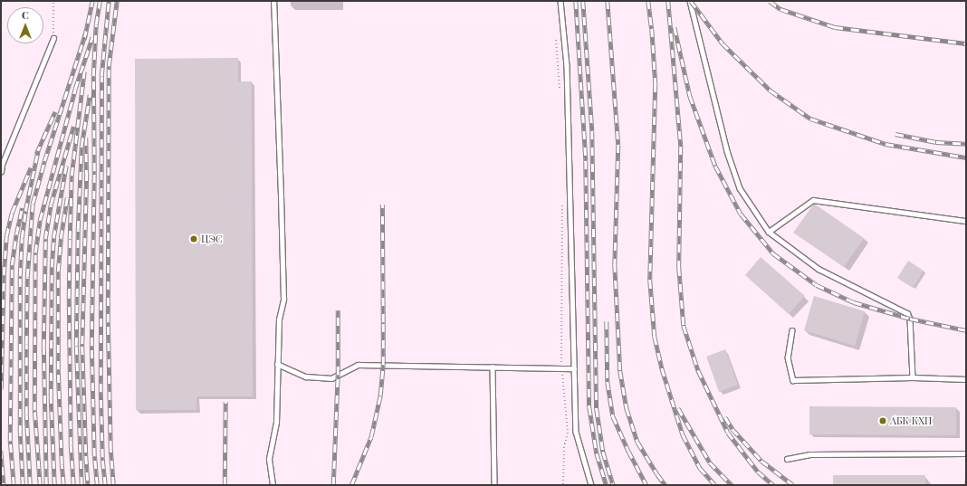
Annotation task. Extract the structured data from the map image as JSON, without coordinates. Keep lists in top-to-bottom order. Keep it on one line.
{"places":["ЦЭС","АБК КХП"],"north":"top"}
